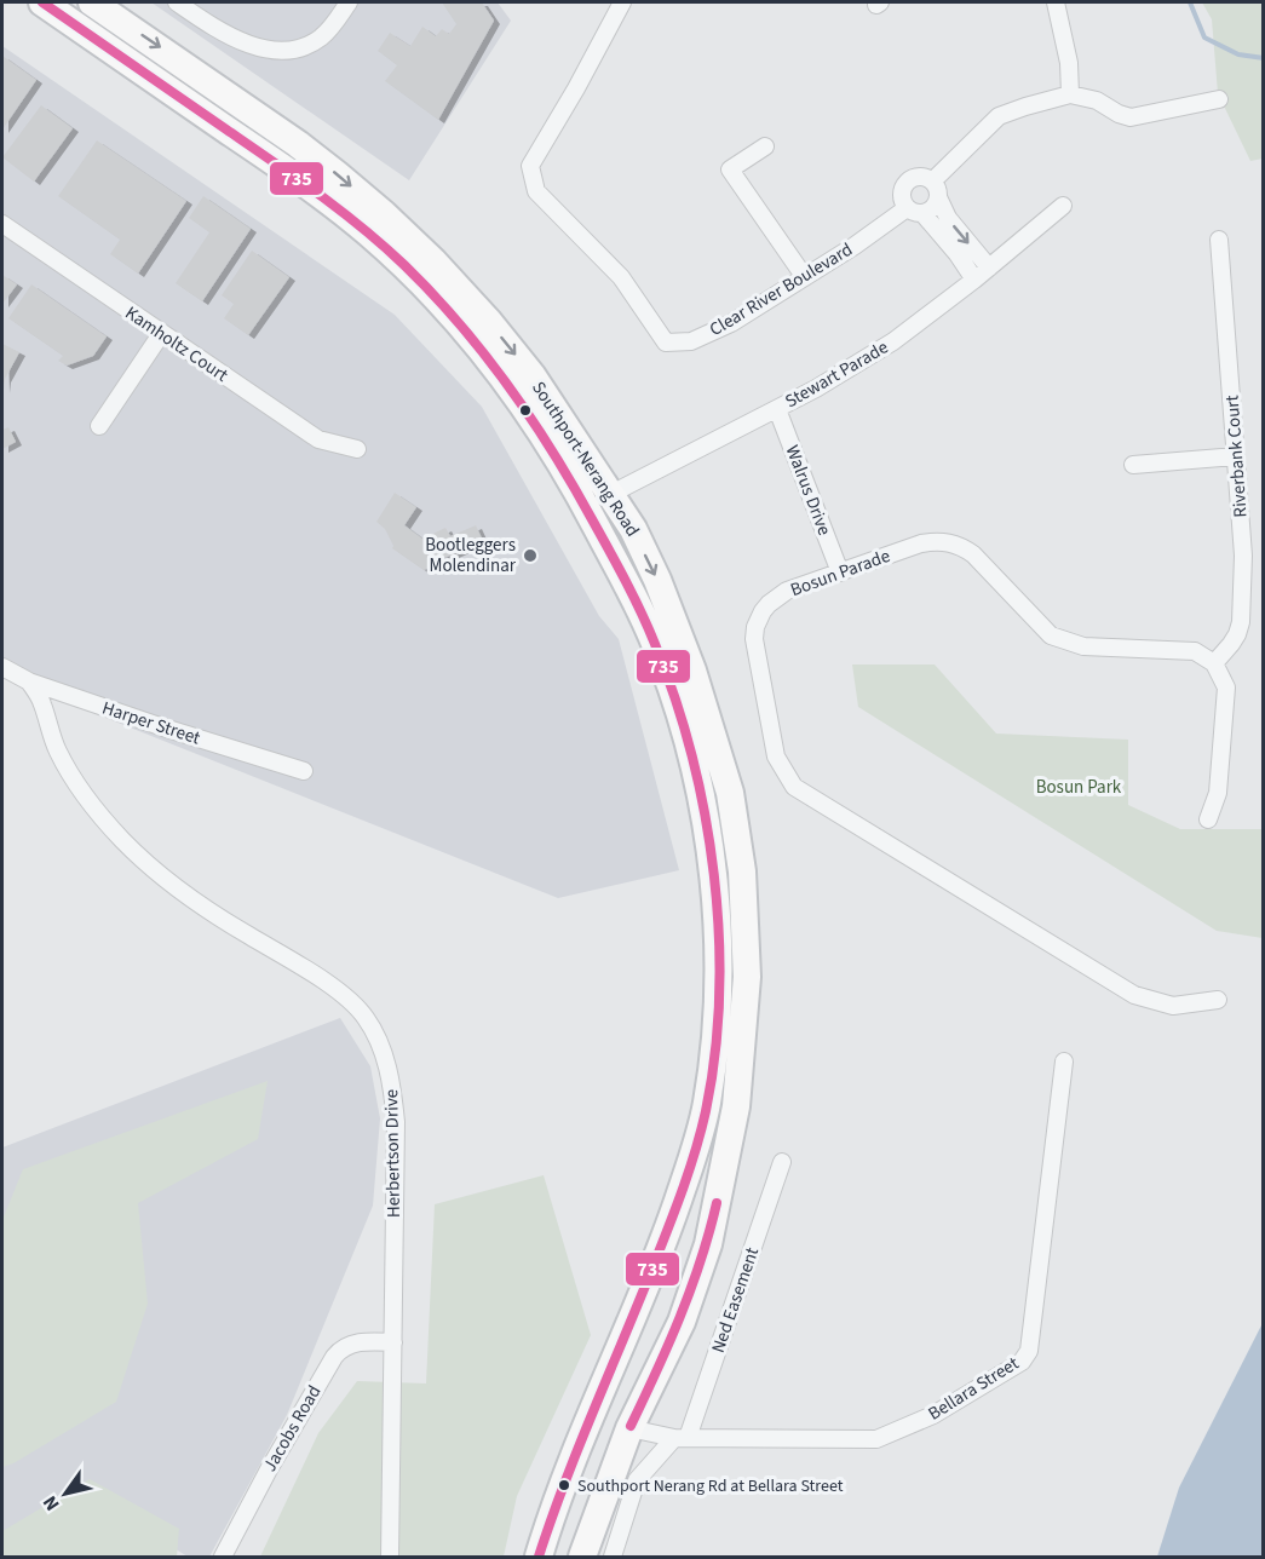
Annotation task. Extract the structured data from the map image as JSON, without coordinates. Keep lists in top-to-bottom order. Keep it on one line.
{"streets":{"main road":["Southport-Nerang Road"],"street":["Clear River Boulevard","Kamholtz Court","Stewart Parade","Riverbank Court","Walrus Drive","Bosun Parade","Harper Street","Herbertson Drive","Ned Easement","Bellara Street","Jacobs Road"]},"crossings":[["Stewart Parade","Southport-Nerang Road"],["Stewart Parade","Walrus Drive"],["Riverbank Court","Bosun Parade"],["Southport-Nerang Road","Bellara Street"],["Walrus Drive","Bosun Parade"],["Harper Street","Herbertson Drive"],["Herbertson Drive","Jacobs Road"],["Ned Easement","Bellara Street"]],"one_way":["Southport-Nerang Road"],"parks":["Bosun Park"],"places":["Bootleggers Molendinar","Southport Nerang Rd at Bellara Street"],"lines":["transit line 735"],"north":"bottom left"}
